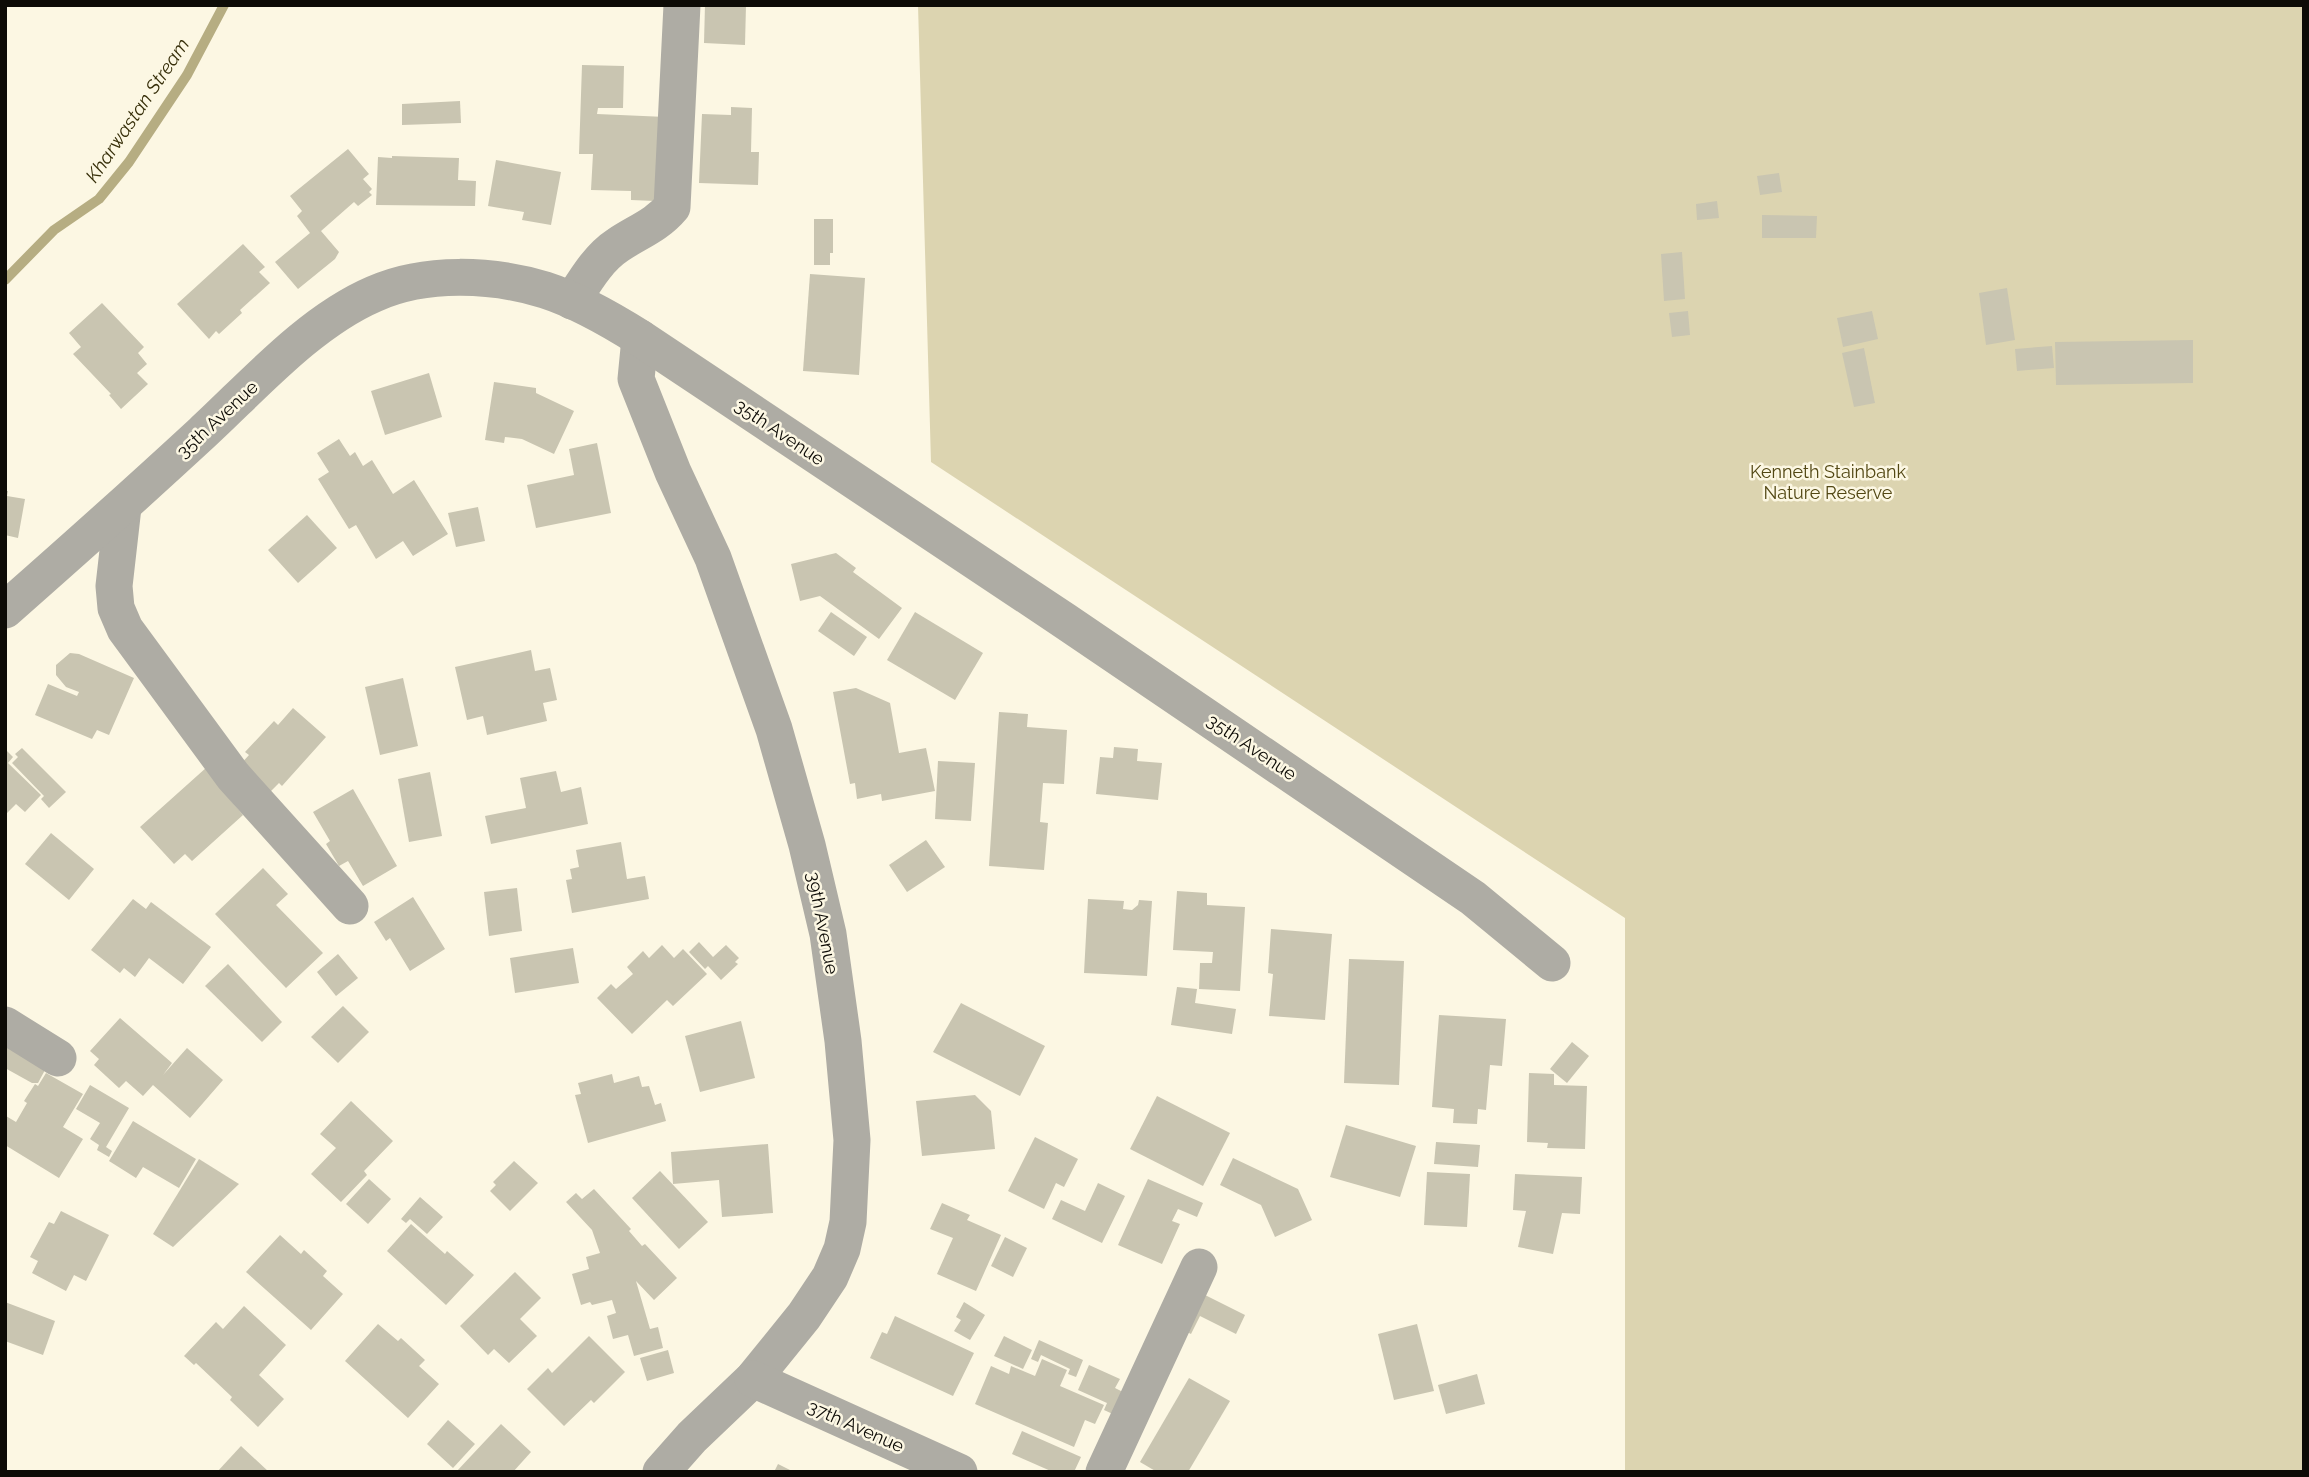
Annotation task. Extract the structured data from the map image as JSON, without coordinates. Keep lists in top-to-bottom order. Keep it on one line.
{"streets":{"street":["35th Avenue","39th Avenue","37th Avenue"]},"crossings":[["35th Avenue","39th Avenue"],["39th Avenue","37th Avenue"]],"water":["Kharwastan Stream"],"parks":["Kenneth Stainbank Nature Reserve"]}
